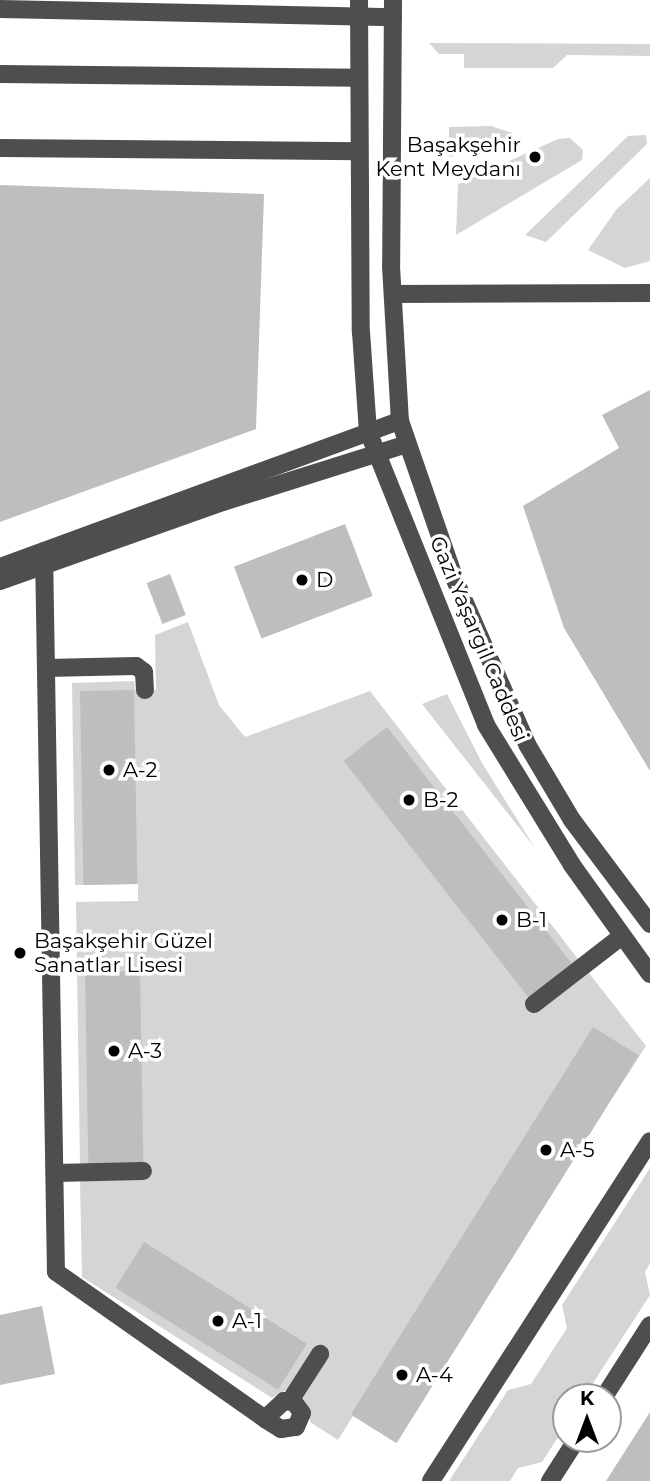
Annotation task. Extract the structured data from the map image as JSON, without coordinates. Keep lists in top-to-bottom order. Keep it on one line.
{"streets":{"street":["Gazi Yaşargil Caddesi"]},"places":["Başakşehir Kent Meydanı","D","A-2","B-2","B-1","Başakşehir Güzel Sanatlar Lisesi","A-3","A-5","A-1","A-4"],"north":"top"}
